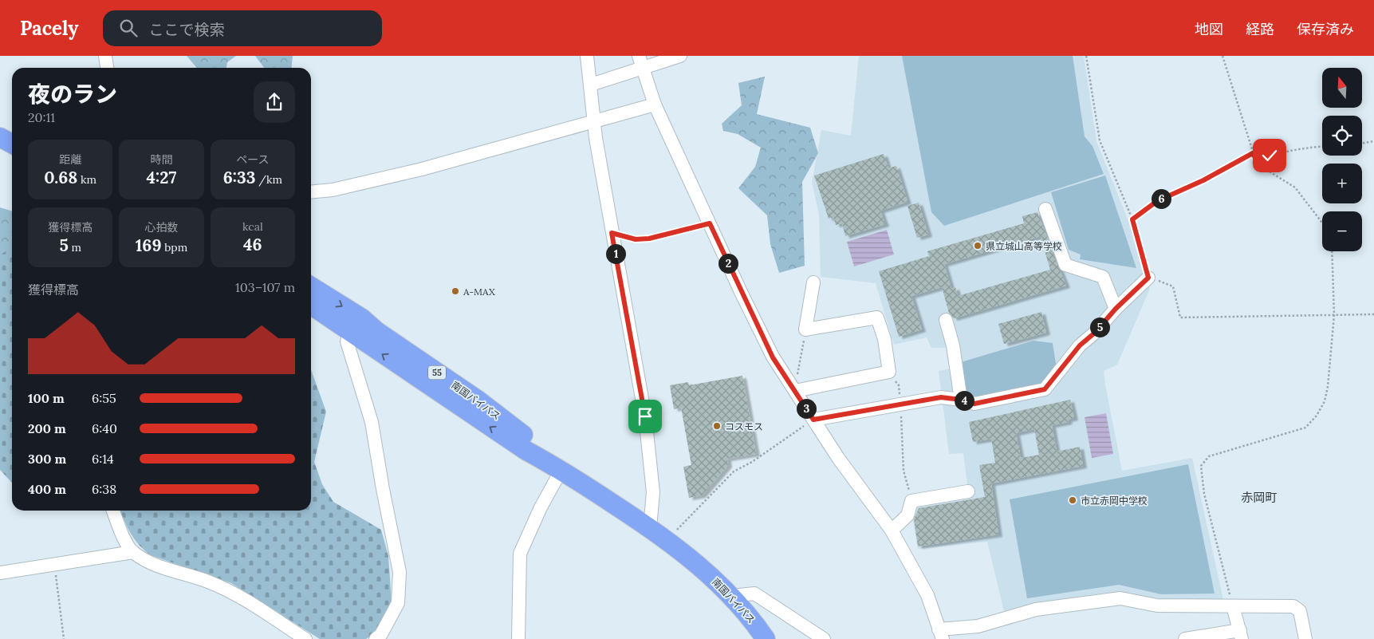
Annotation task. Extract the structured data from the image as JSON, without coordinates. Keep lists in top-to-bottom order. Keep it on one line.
{"streets":{"highway":["55","南国バイパス"]},"districts":["赤岡町"],"places":["県立城山高等学校","A-MAX","コスモス","市立赤岡中学校"],"north":"top","page":{"header":"Pacely","search":"ここで検索","nav":["地図","経路","保存済み"],"map_buttons":["+","−"],"heading":["夜のラン","20:11"],"stats":[["距離","0.68 km"],["時間","4:27"],["ペース","6:33 /km"],["獲得標高","5 m"],["心拍数","169 bpm"],["kcal","46"]],"pins":["6","1","2","5","4","3"],"chart":["獲得標高","103–107 m"],"list":[{"name":"100 m","note":"6:55"},{"name":"200 m","note":"6:40"},{"name":"300 m","note":"6:14"},{"name":"400 m","note":"6:38"}]}}
